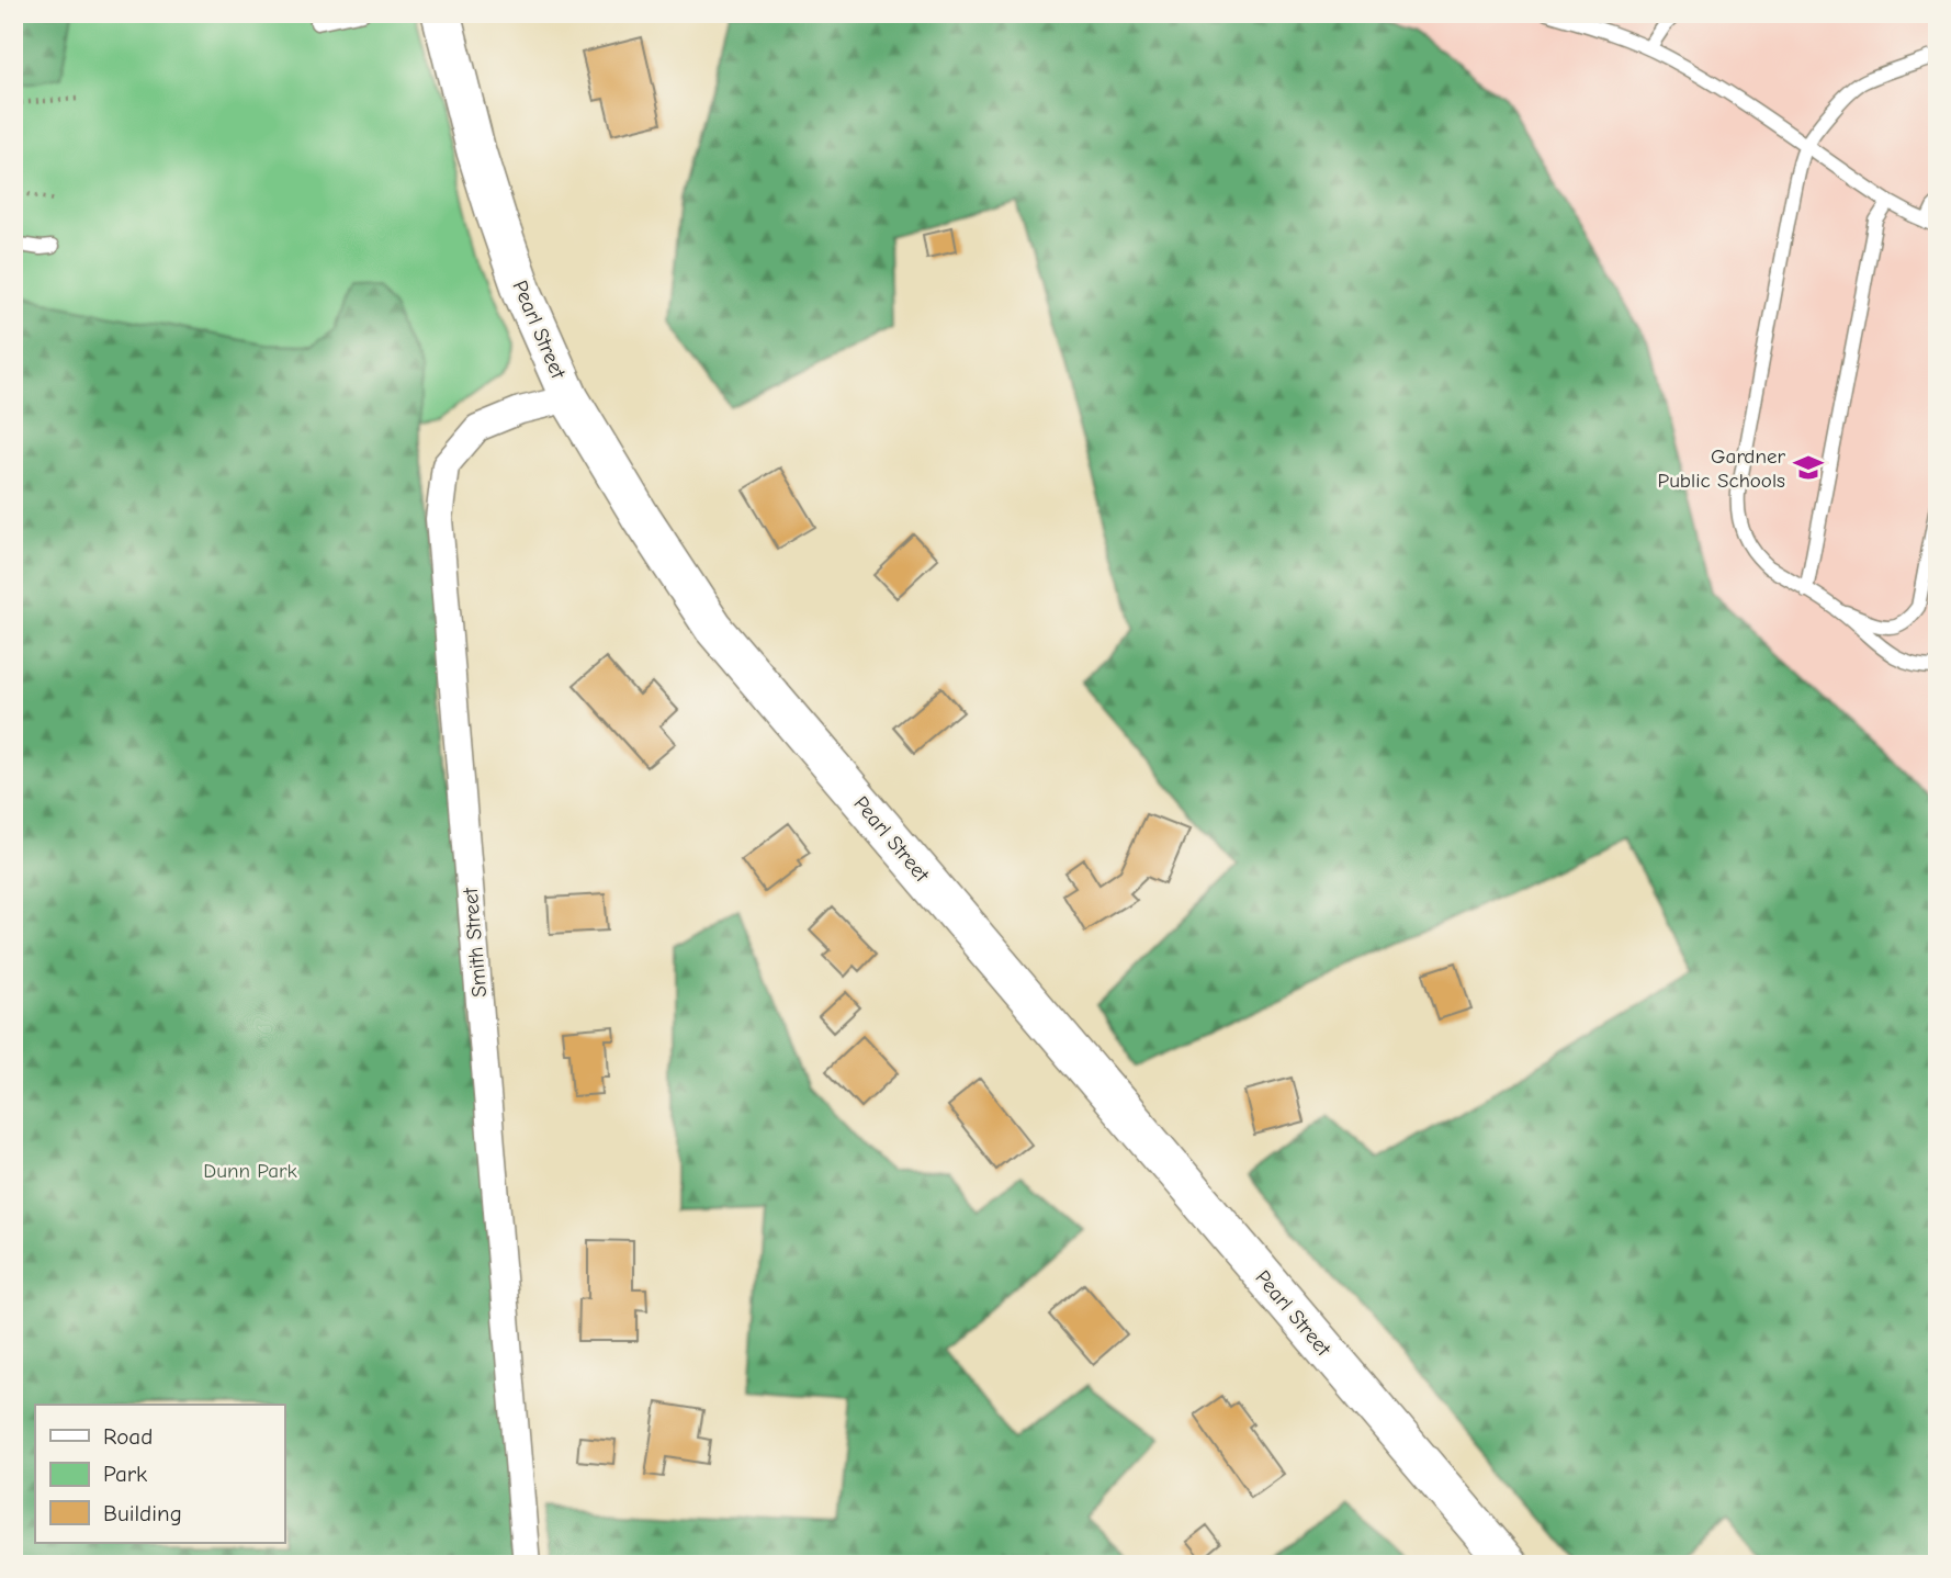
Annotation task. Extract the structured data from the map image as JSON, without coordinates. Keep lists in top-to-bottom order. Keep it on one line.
{"streets":{"main road":["Pearl Street"],"street":["Smith Street"]},"crossings":[["Pearl Street","Smith Street"]],"parks":["Dunn Park"],"places":{"school or university":["Gardner Public Schools"]},"legend":["Road","Park","Building"]}
